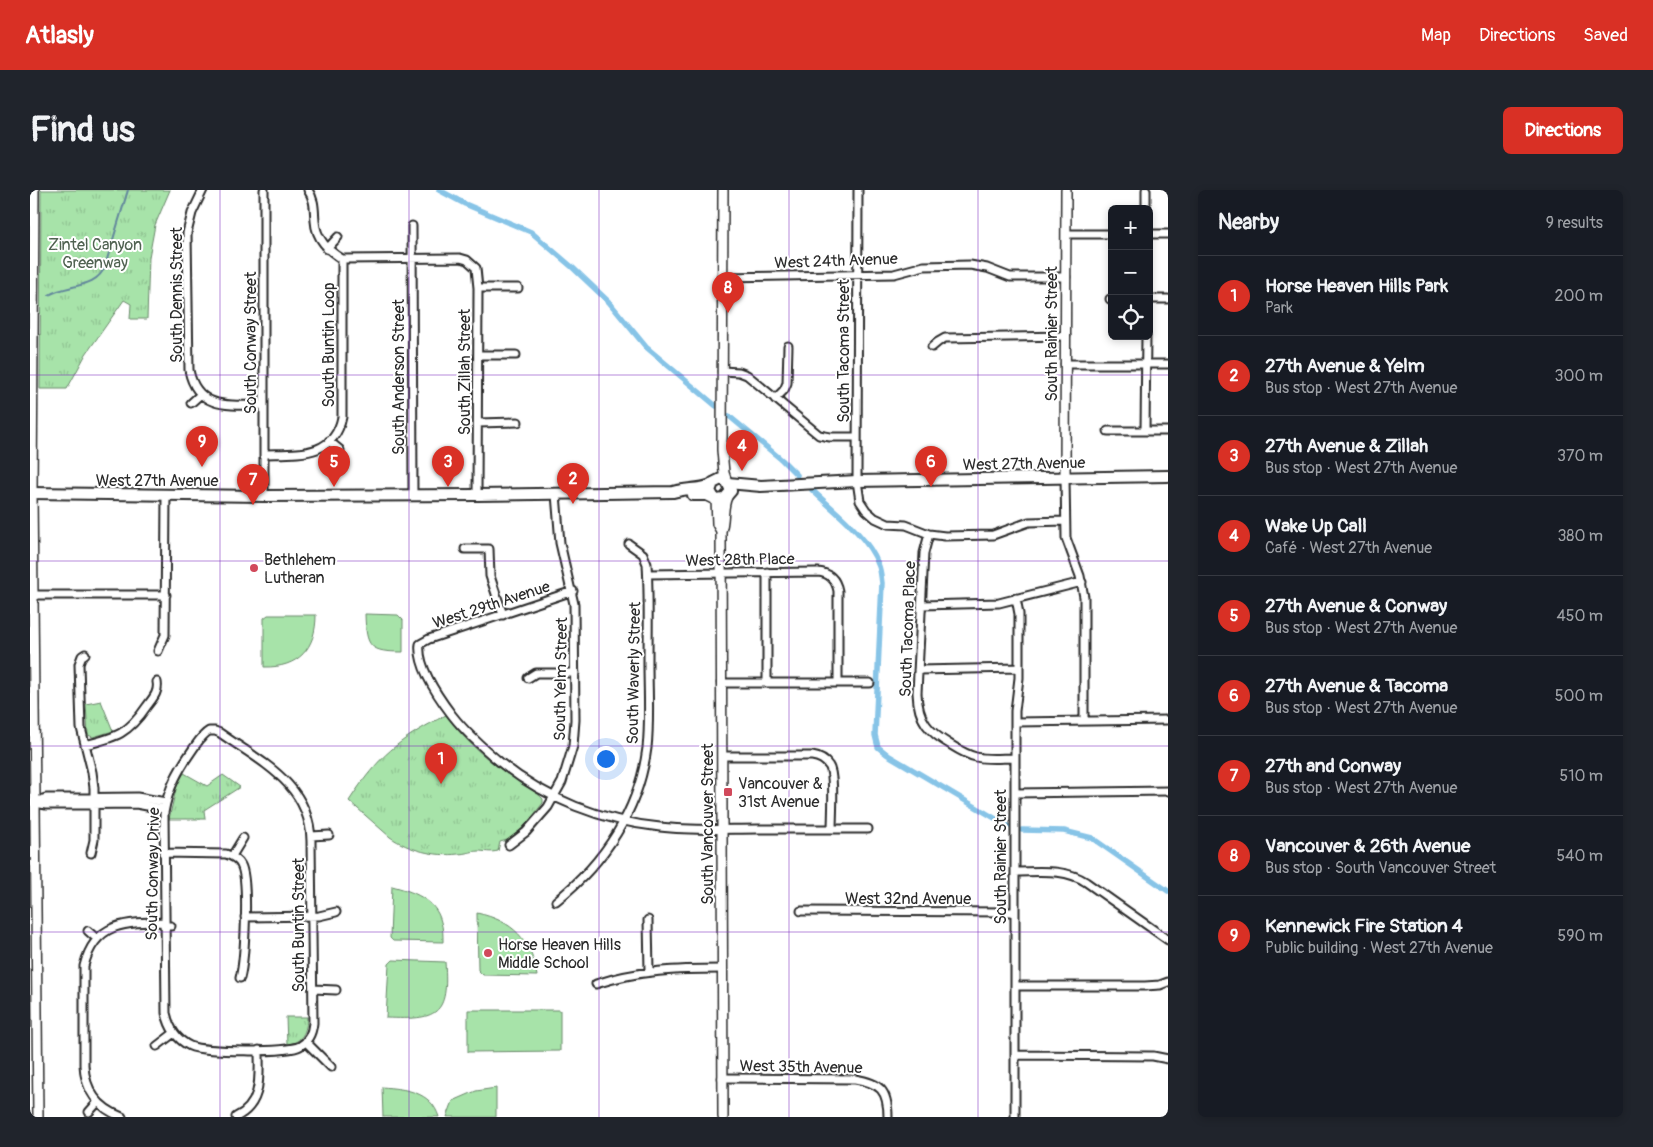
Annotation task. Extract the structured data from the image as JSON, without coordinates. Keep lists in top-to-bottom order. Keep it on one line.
{"streets":{"main road":["West 27th Avenue"],"street":["West 24th Avenue","South Dennis Street","South Rainier Street","South Conway Street","South Buntin Loop","South Tacoma Street","South Zillah Street","South Anderson Street","West 28th Place","West 29th Avenue","South Tacoma Place","South Waverly Street","South Yelm Street","South Vancouver Street","South Conway Drive","West 32nd Avenue","South Buntin Street","West 35th Avenue"]},"crossings":[["West 24th Avenue","South Rainier Street"],["West 24th Avenue","South Tacoma Street"],["South Rainier Street","West 27th Avenue"],["South Rainier Street","South Tacoma Place"],["South Rainier Street","West 32nd Avenue"],["South Conway Street","West 27th Avenue"],["South Tacoma Street","West 27th Avenue"],["South Zillah Street","South Anderson Street"],["South Zillah Street","West 27th Avenue"],["South Anderson Street","West 27th Avenue"],["West 27th Avenue","South Yelm Street"],["West 27th Avenue","South Vancouver Street"],["West 28th Place","South Waverly Street"],["West 28th Place","South Vancouver Street"],["West 29th Avenue","South Yelm Street"],["South Vancouver Street","West 35th Avenue"],["South Conway Drive","South Buntin Street"]],"parks":["Zintel Canyon Greenway"],"places":{"other":["Bethlehem Lutheran","Horse Heaven Hills Middle School"],"transit":["Vancouver & 31st Avenue"]},"page":{"header":"Atlasly","nav":["Map","Directions","Saved"],"buttons":"Directions","title":"Find us","heading":["Nearby","9 results"],"map_buttons":["+","−"],"list":[{"mark":"1","name":"Horse Heaven Hills Park","note":"Park","value":"200 m"},{"mark":"2","name":"27th Avenue & Yelm","note":"Bus stop · West 27th Avenue","value":"300 m"},{"mark":"3","name":"27th Avenue & Zillah","note":"Bus stop · West 27th Avenue","value":"370 m"},{"mark":"4","name":"Wake Up Call","note":"Café · West 27th Avenue","value":"380 m"},{"mark":"5","name":"27th Avenue & Conway","note":"Bus stop · West 27th Avenue","value":"450 m"},{"mark":"6","name":"27th Avenue & Tacoma","note":"Bus stop · West 27th Avenue","value":"500 m"},{"mark":"7","name":"27th and Conway","note":"Bus stop · West 27th Avenue","value":"510 m"},{"mark":"8","name":"Vancouver & 26th Avenue","note":"Bus stop · South Vancouver Street","value":"540 m"},{"mark":"9","name":"Kennewick Fire Station 4","note":"Public building · West 27th Avenue","value":"590 m"}],"pins":["8","9","4","3","5","6","2","7","1"]}}
